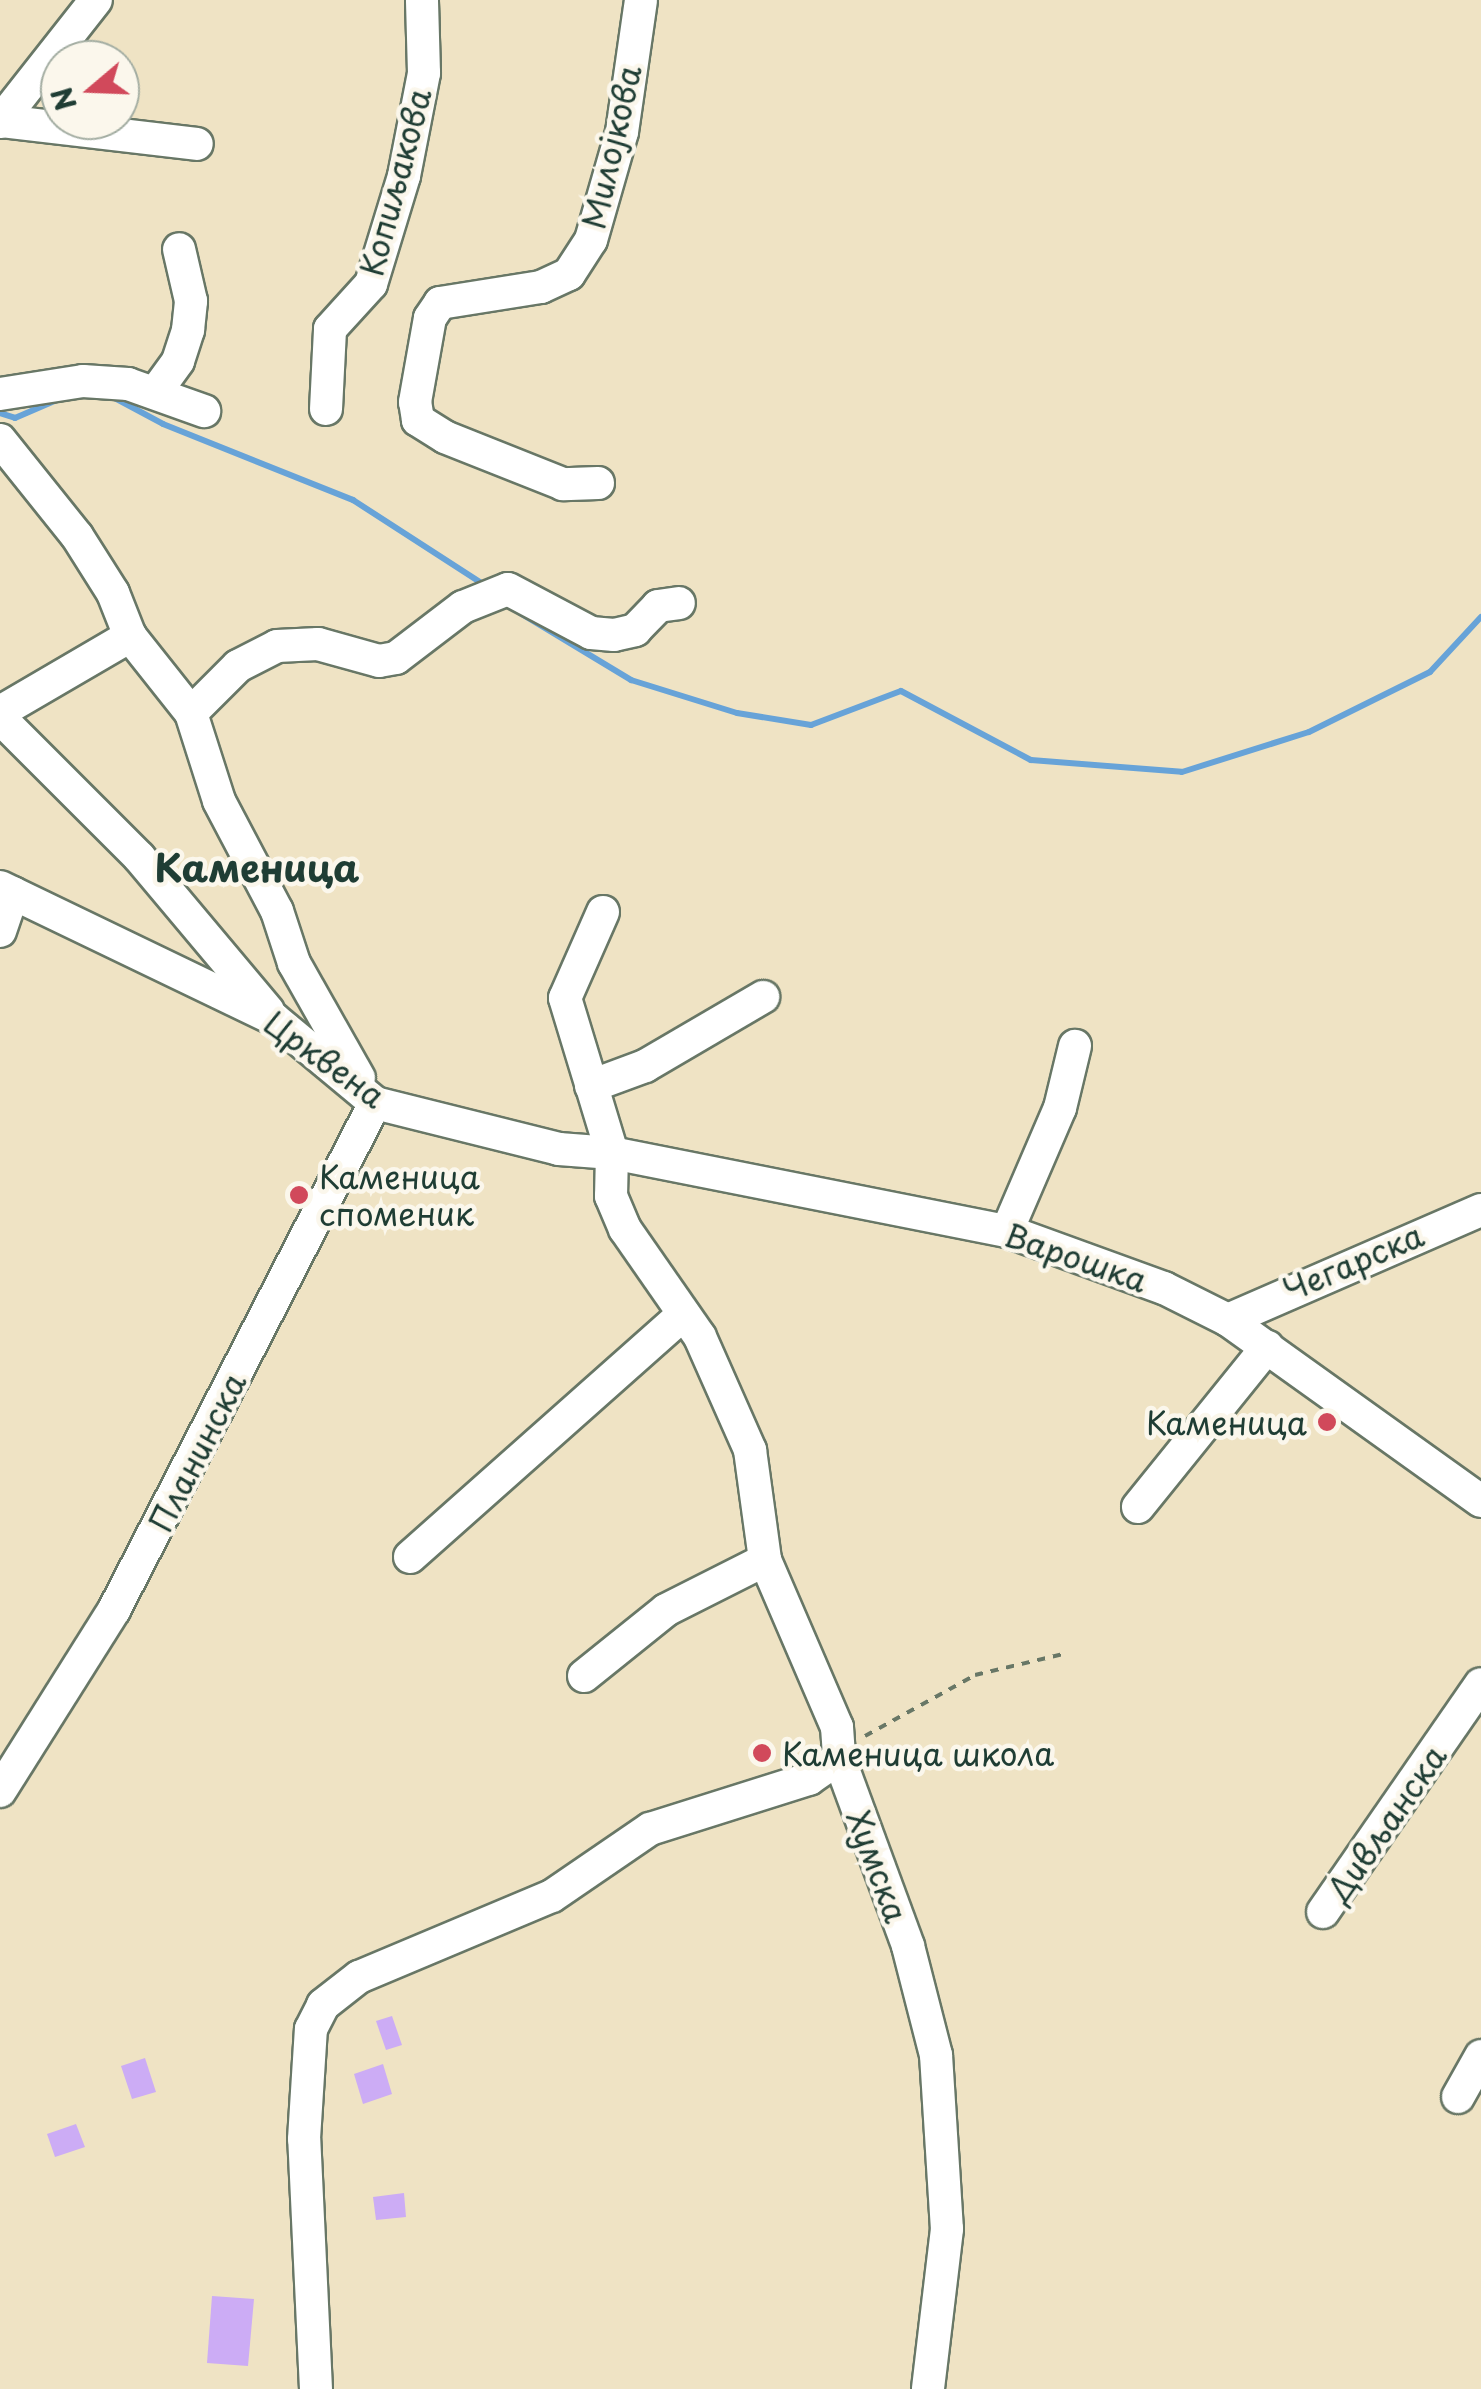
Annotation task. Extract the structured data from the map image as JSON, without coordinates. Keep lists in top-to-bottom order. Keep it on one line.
{"streets":{"street":["Милојкова","Копиљакова","Црквена","Варошка","Чегарска","Планинска","Дивљанска","Хумска"]},"crossings":[["Црквена","Варошка"],["Црквена","Планинска"],["Црквена","Хумска"],["Варошка","Чегарска"],["Варошка","Хумска"]],"districts":["Каменица"],"places":["Каменица споменик","Каменица","Каменица школа"],"north":"left"}
